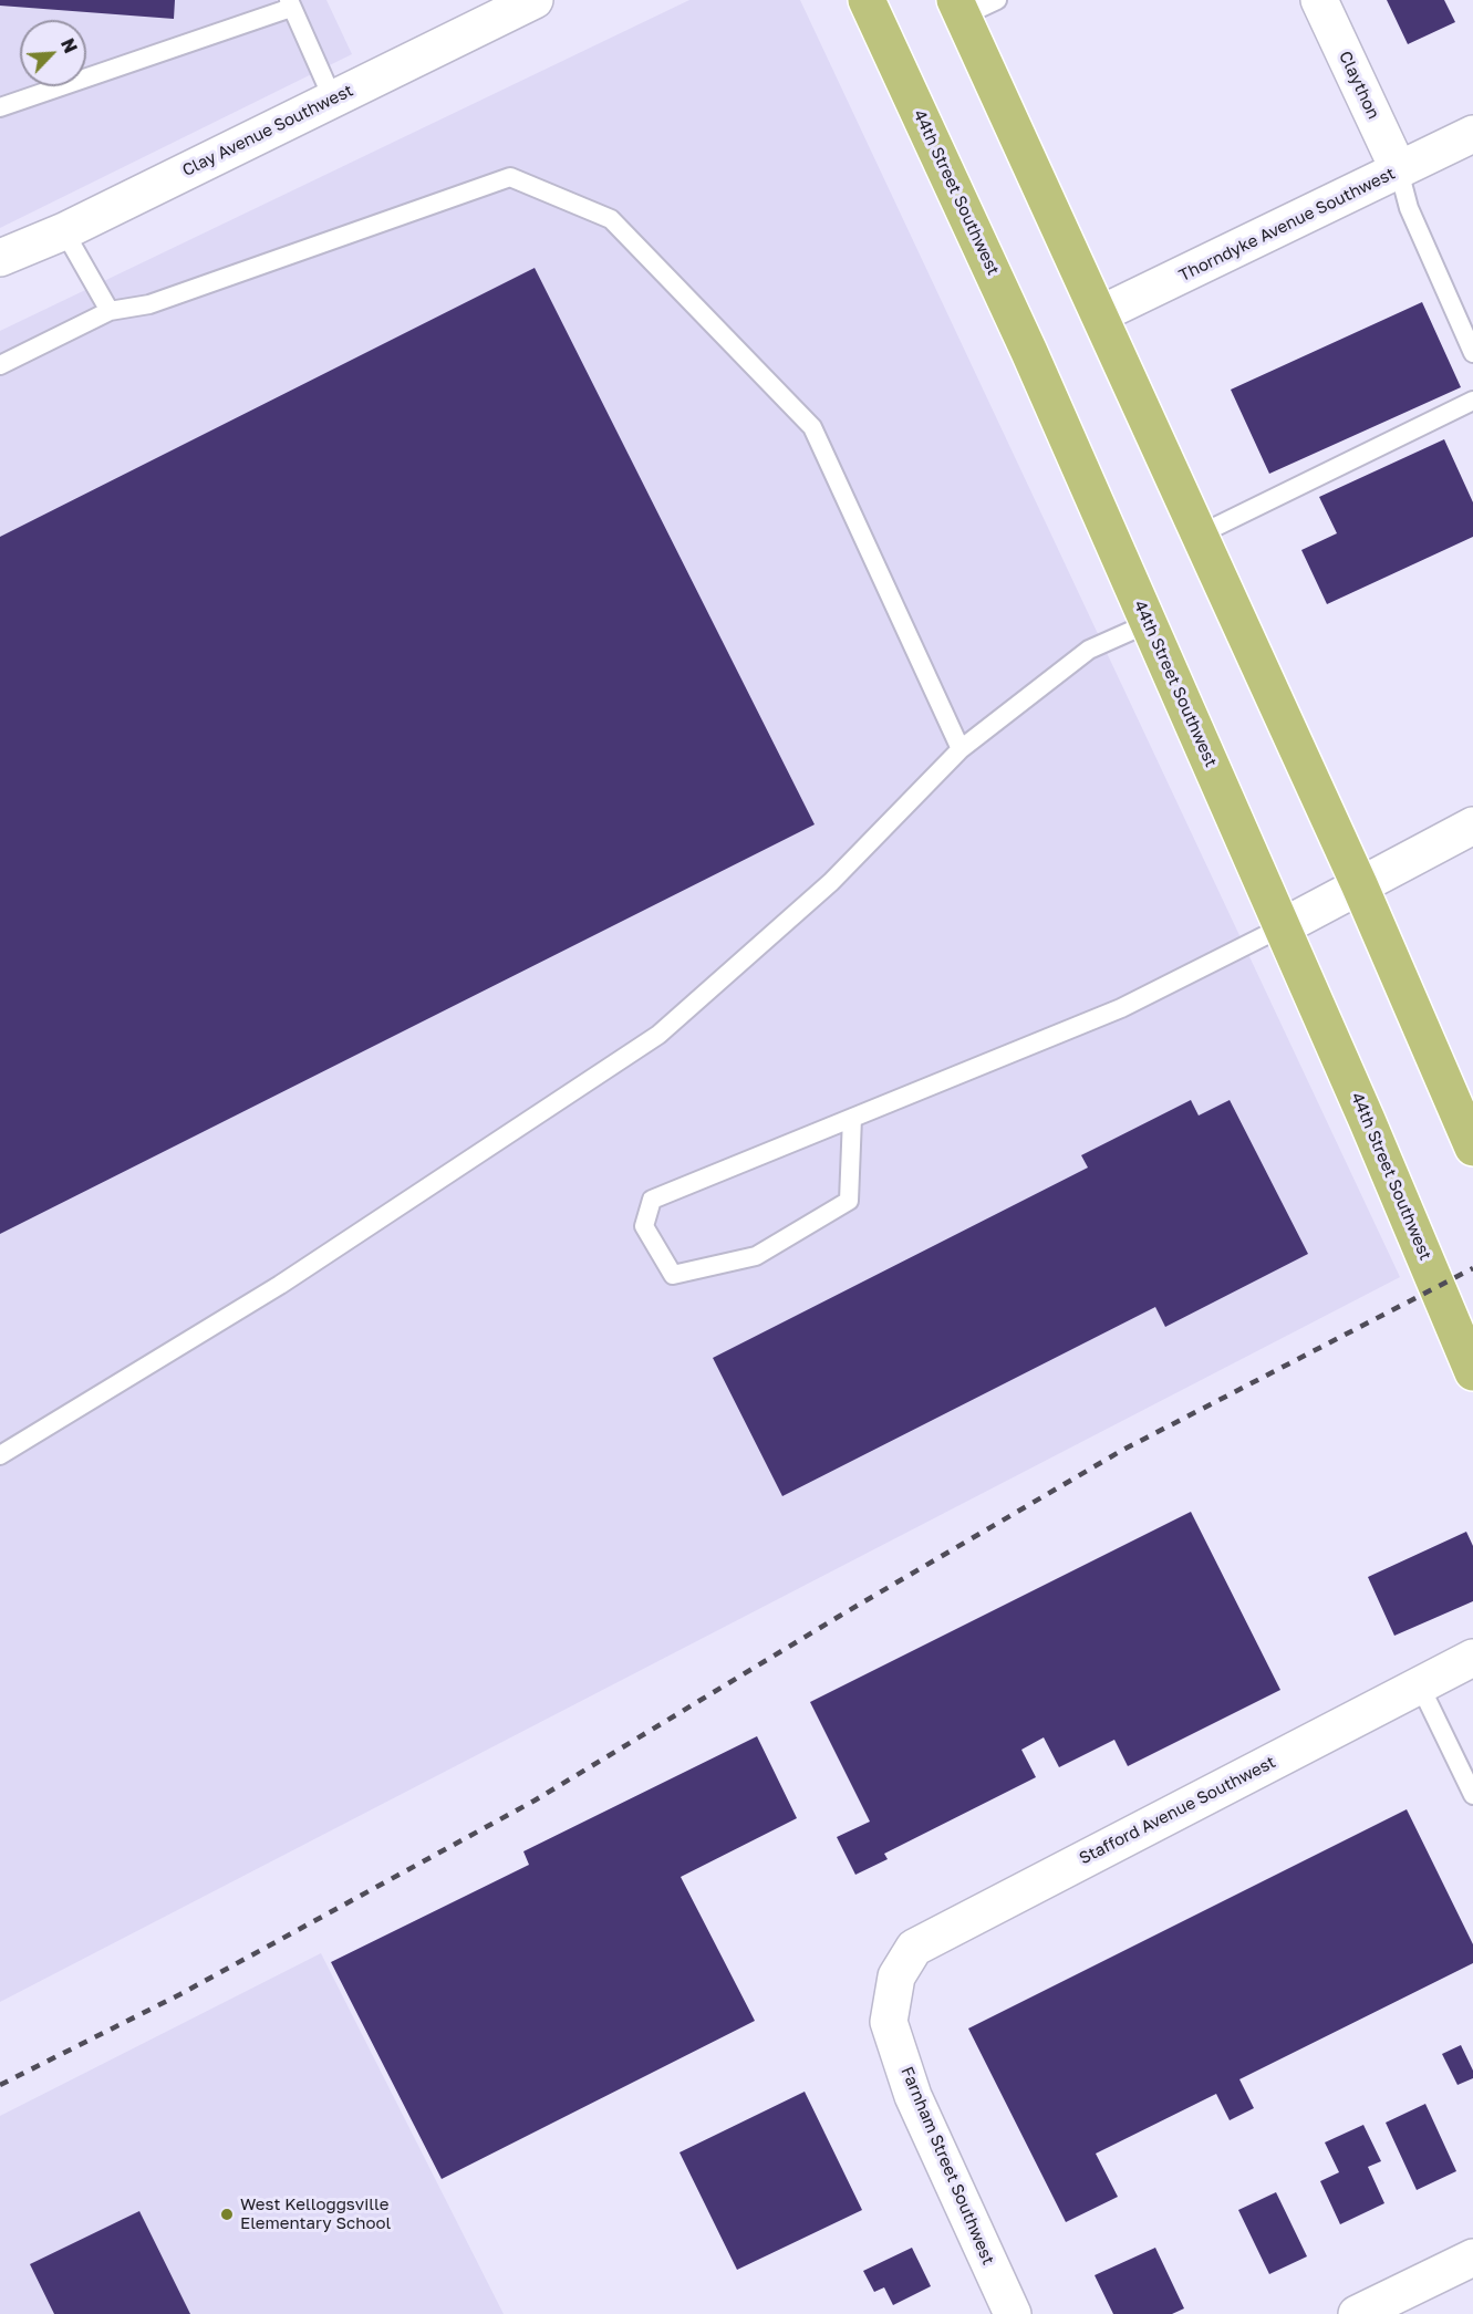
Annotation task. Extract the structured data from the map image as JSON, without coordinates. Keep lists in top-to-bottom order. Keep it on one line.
{"streets":{"main road":["44th Street Southwest"],"street":["Claython","Clay Avenue Southwest","Thorndyke Avenue Southwest","Stafford Avenue Southwest","Farnham Street Southwest"]},"crossings":[["Claython","Thorndyke Avenue Southwest"],["Stafford Avenue Southwest","Farnham Street Southwest"]],"places":["West Kelloggsville Elementary School"],"north":"top right"}
